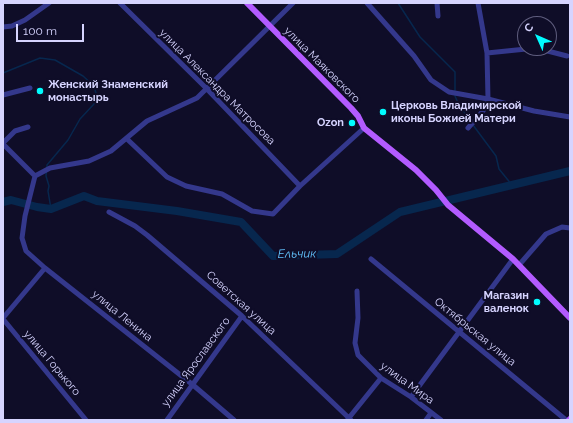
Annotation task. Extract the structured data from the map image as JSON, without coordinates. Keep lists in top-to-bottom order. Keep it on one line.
{"streets":{"main road":["улица Маяковского"],"street":["улица Александра Матросова","Советская улица","улица Ленина","Октябрьская улица","улица Ярославского","улица Горького","улица Мира"]},"crossings":[["Советская улица","улица Ярославского"],["улица Ленина","улица Ярославского"]],"water":["Ельчик"],"places":["Женский Знаменский монастырь","Церковь Владимирской иконы Божией Матери","Ozon","Магазин валенок"],"scale_bar":"100 m","north":"top left"}
